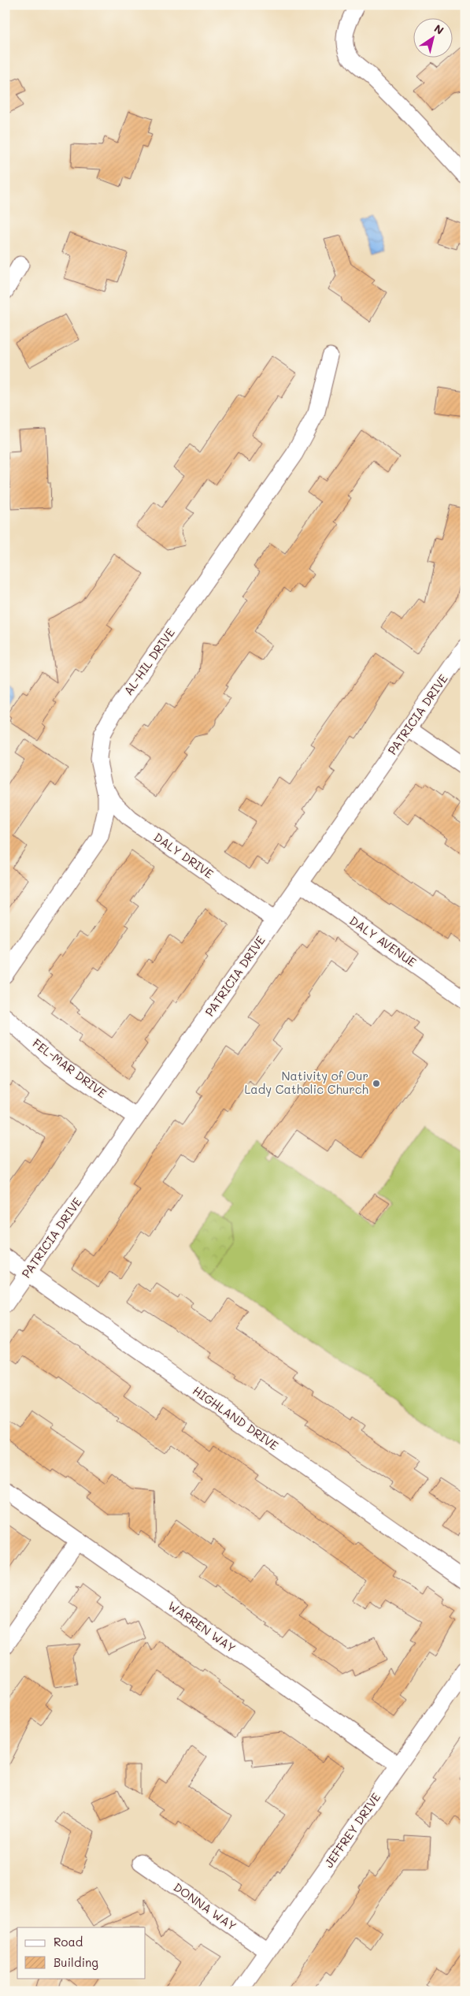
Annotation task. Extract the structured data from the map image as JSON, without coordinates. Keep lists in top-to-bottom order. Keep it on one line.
{"streets":{"street":["AL-HIL DRIVE","PATRICIA DRIVE","DALY DRIVE","DALY AVENUE","FEL-MAR DRIVE","HIGHLAND DRIVE","WARREN WAY","JEFFREY DRIVE","DONNA WAY"]},"crossings":[["AL-HIL DRIVE","DALY DRIVE"],["PATRICIA DRIVE","DALY DRIVE"],["PATRICIA DRIVE","DALY AVENUE"],["PATRICIA DRIVE","FEL-MAR DRIVE"],["PATRICIA DRIVE","HIGHLAND DRIVE"],["WARREN WAY","JEFFREY DRIVE"],["JEFFREY DRIVE","DONNA WAY"]],"places":["Nativity of Our Lady Catholic Church"],"legend":["Road","Building"],"north":"top right"}
